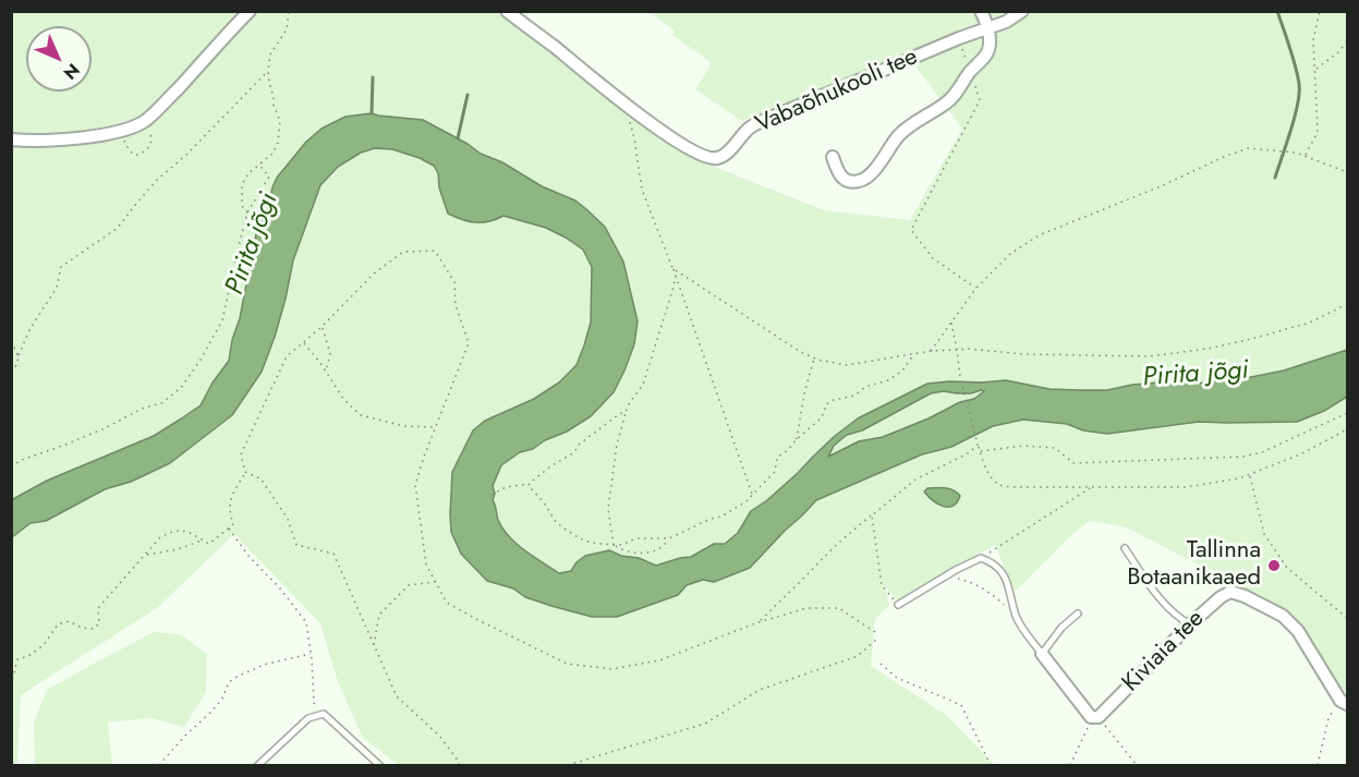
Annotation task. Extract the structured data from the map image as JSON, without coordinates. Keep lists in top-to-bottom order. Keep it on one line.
{"streets":{"street":["Vabaõhukooli tee","Kiviaia tee"]},"water":["Pirita jõgi"],"places":["Tallinna Botaanikaaed"],"north":"bottom right"}
